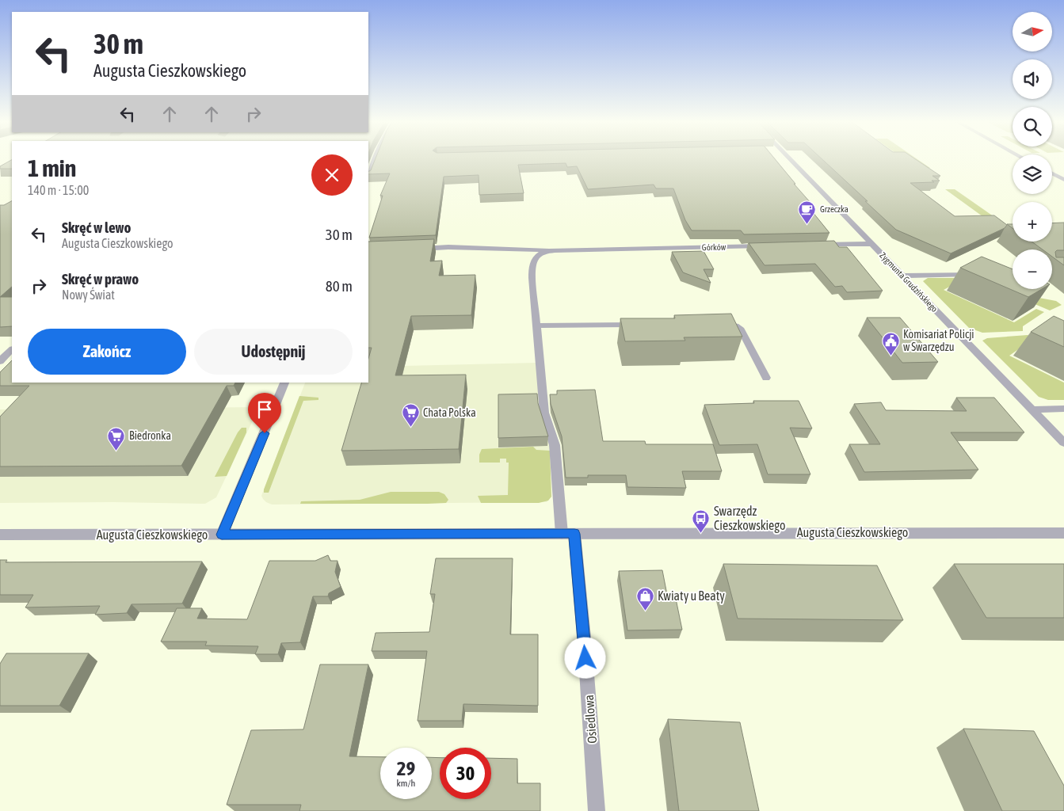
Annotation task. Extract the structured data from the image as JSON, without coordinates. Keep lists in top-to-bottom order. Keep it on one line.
{"streets":{"street":["Górków","Zygmunta Grudzińskiego","Augusta Cieszkowskiego","Osiedlowa"]},"crossings":[["Górków","Augusta Cieszkowskiego"],["Górków","Osiedlowa"],["Augusta Cieszkowskiego","Osiedlowa"]],"places":{"cafe":["Grzeczka"],"public building":["Komisariat Policji w Swarzędzu"],"supermarket":["Chata Polska","Biedronka"],"bus stop":["Swarzędz Cieszkowskiego"],"shop":["Kwiaty u Beaty"]},"north":"right","page":{"map_buttons":["+","−"],"turn":["30 m","Augusta Cieszkowskiego"],"heading":["1 min","140 m · 15:00"],"list":[{"name":"Skręć w lewo","note":"Augusta Cieszkowskiego","value":"30 m"},{"name":"Skręć w prawo","note":"Nowy Świat","value":"80 m"}],"buttons":["Zakończ","Udostępnij"],"speed":"29 km/h","limit":"30"}}
